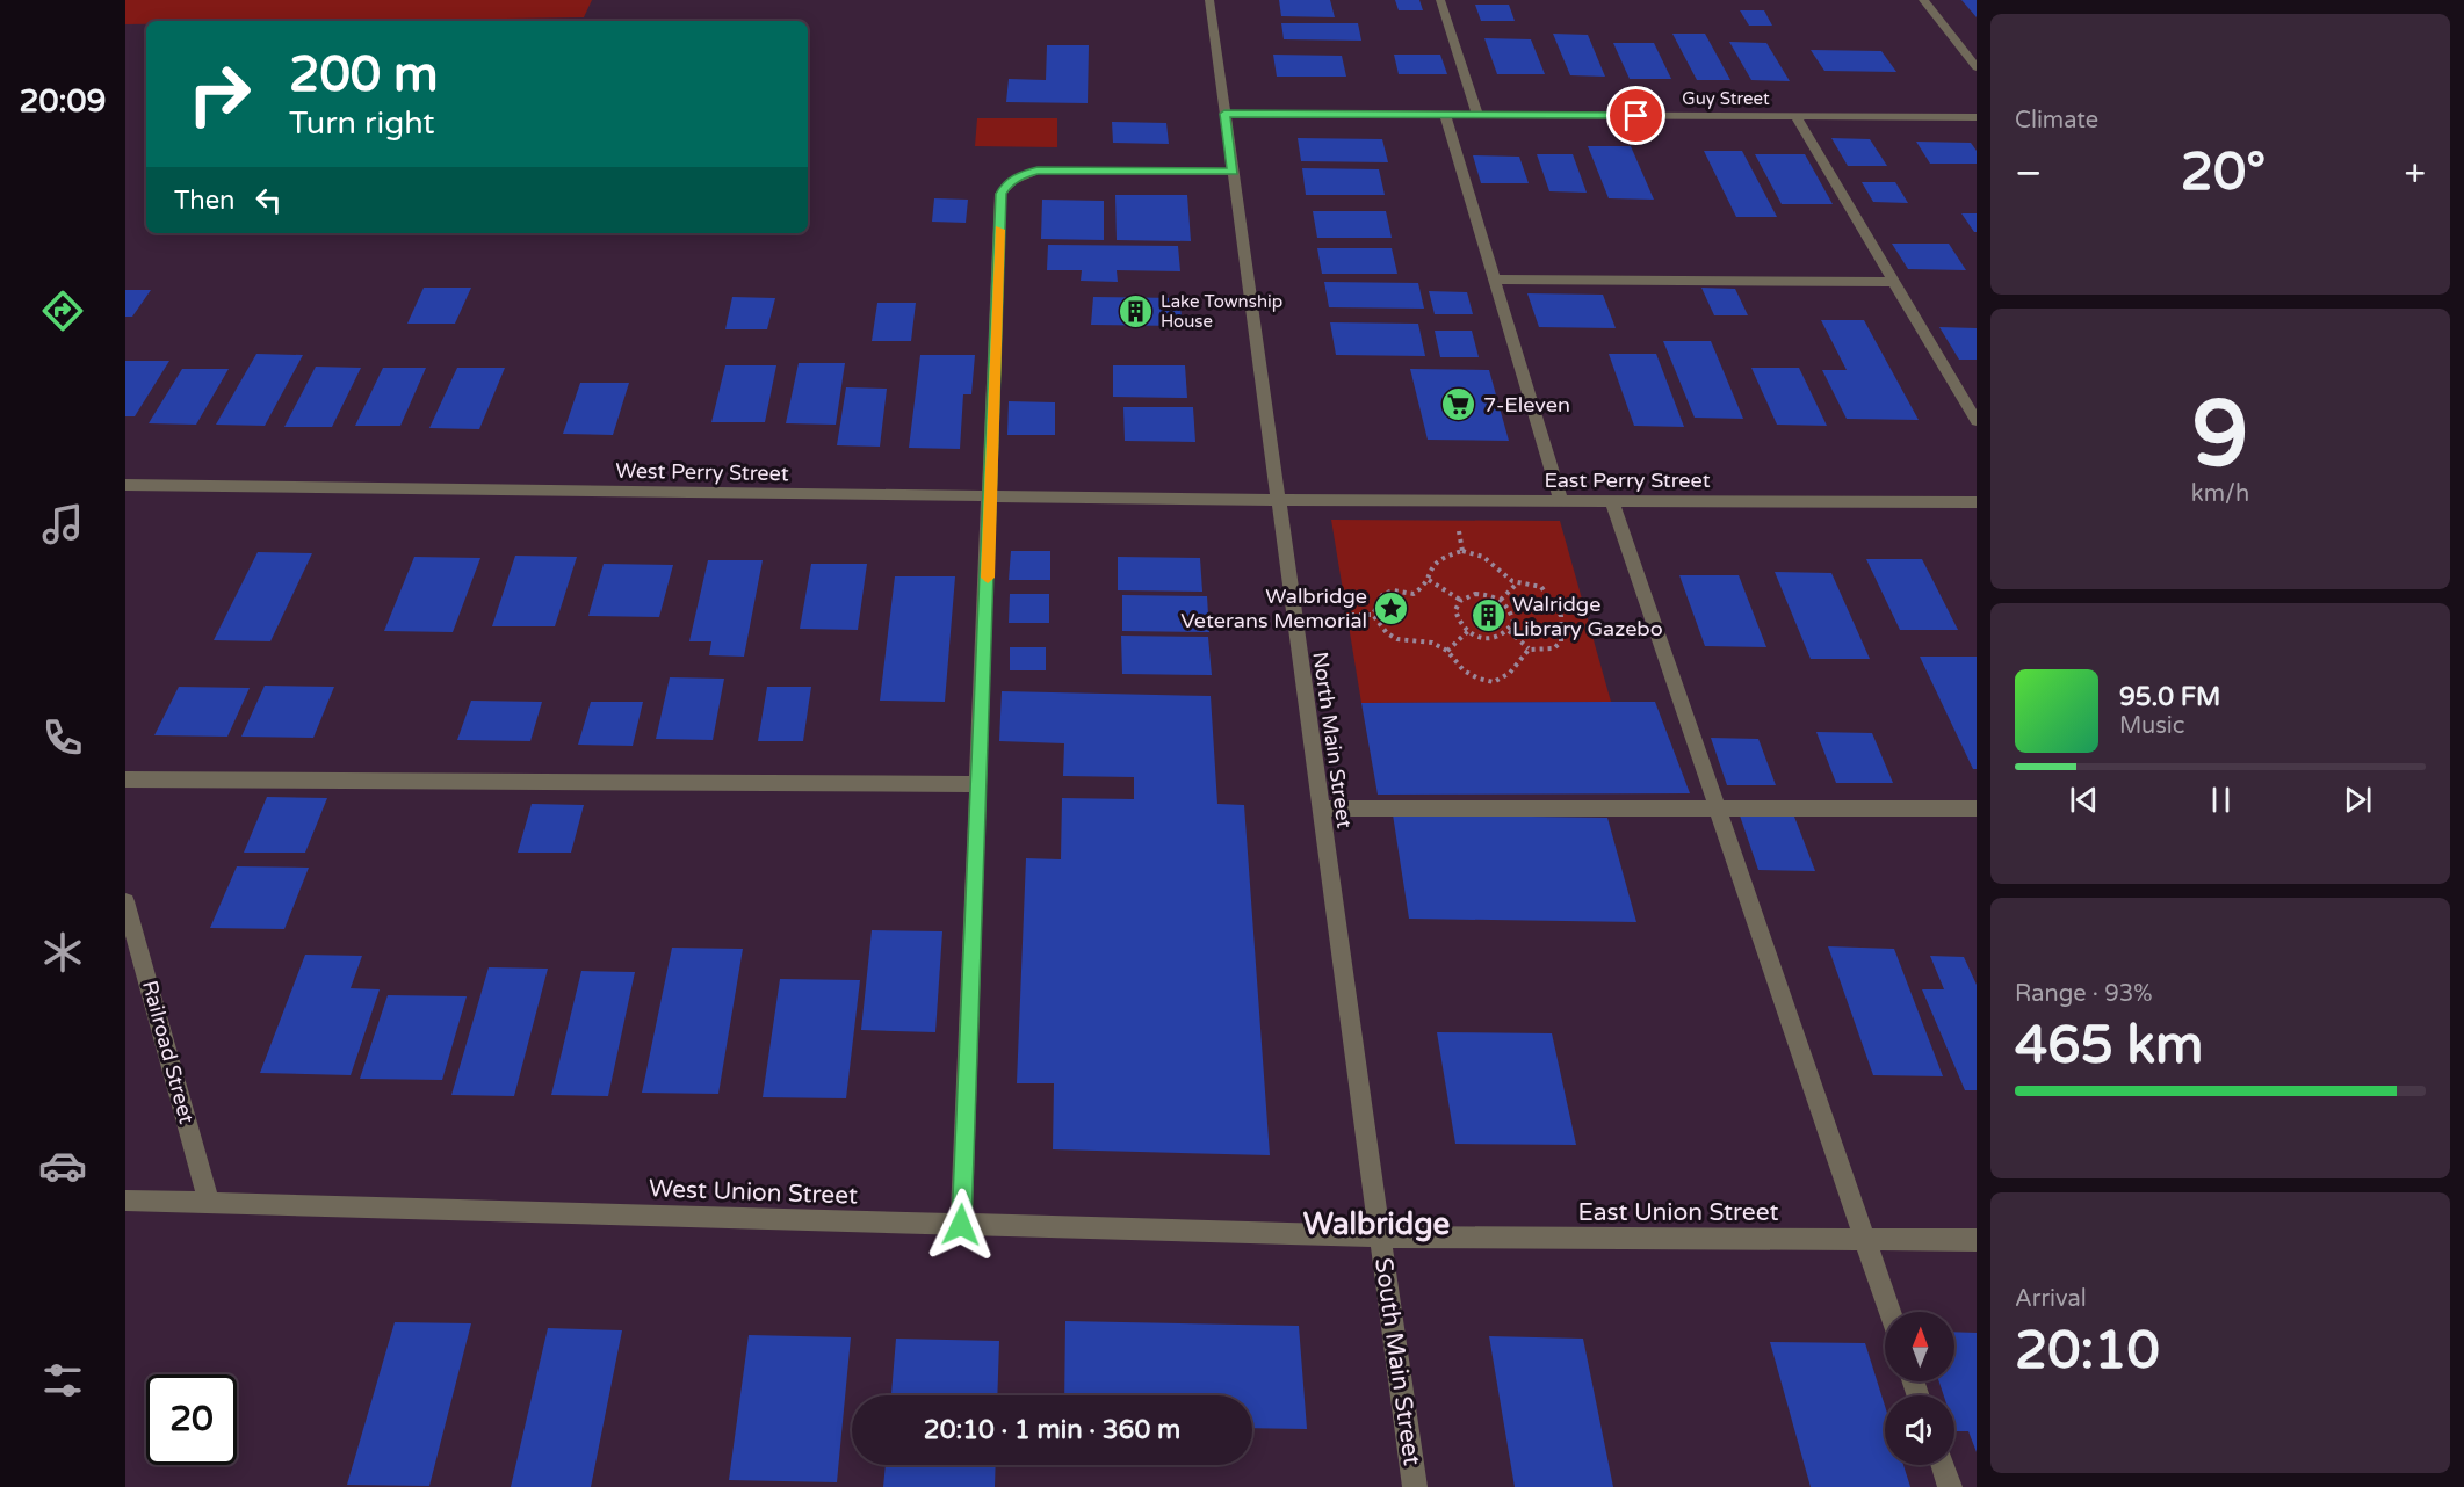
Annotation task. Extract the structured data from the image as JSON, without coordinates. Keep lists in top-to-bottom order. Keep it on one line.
{"streets":{"street":["Guy Street","West Perry Street","East Perry Street","North Main Street","Railroad Street","West Union Street","East Union Street","South Main Street"]},"crossings":[["Guy Street","North Main Street"],["West Perry Street","East Perry Street"],["West Perry Street","North Main Street"],["East Perry Street","North Main Street"],["North Main Street","West Union Street"],["North Main Street","East Union Street"],["North Main Street","South Main Street"],["Railroad Street","West Union Street"],["West Union Street","East Union Street"],["West Union Street","South Main Street"],["East Union Street","South Main Street"]],"districts":["Walbridge"],"places":{"building":["Lake Township House","Walridge Library Gazebo"],"supermarket":["7-Eleven"],"place":["Walbridge Veterans Memorial"]},"north":"top","page":{"tabs":"20:09","tile":["Climate",["9","km/h"],["Range · 93%","465 km"],["Arrival","20:10"]],"turn":["200 m","Turn right"],"heat":["−","20°","+"],"then":"Then","song":["95.0 FM","Music"],"limit":"20","trip":"20:10 · 1 min · 360 m"}}
